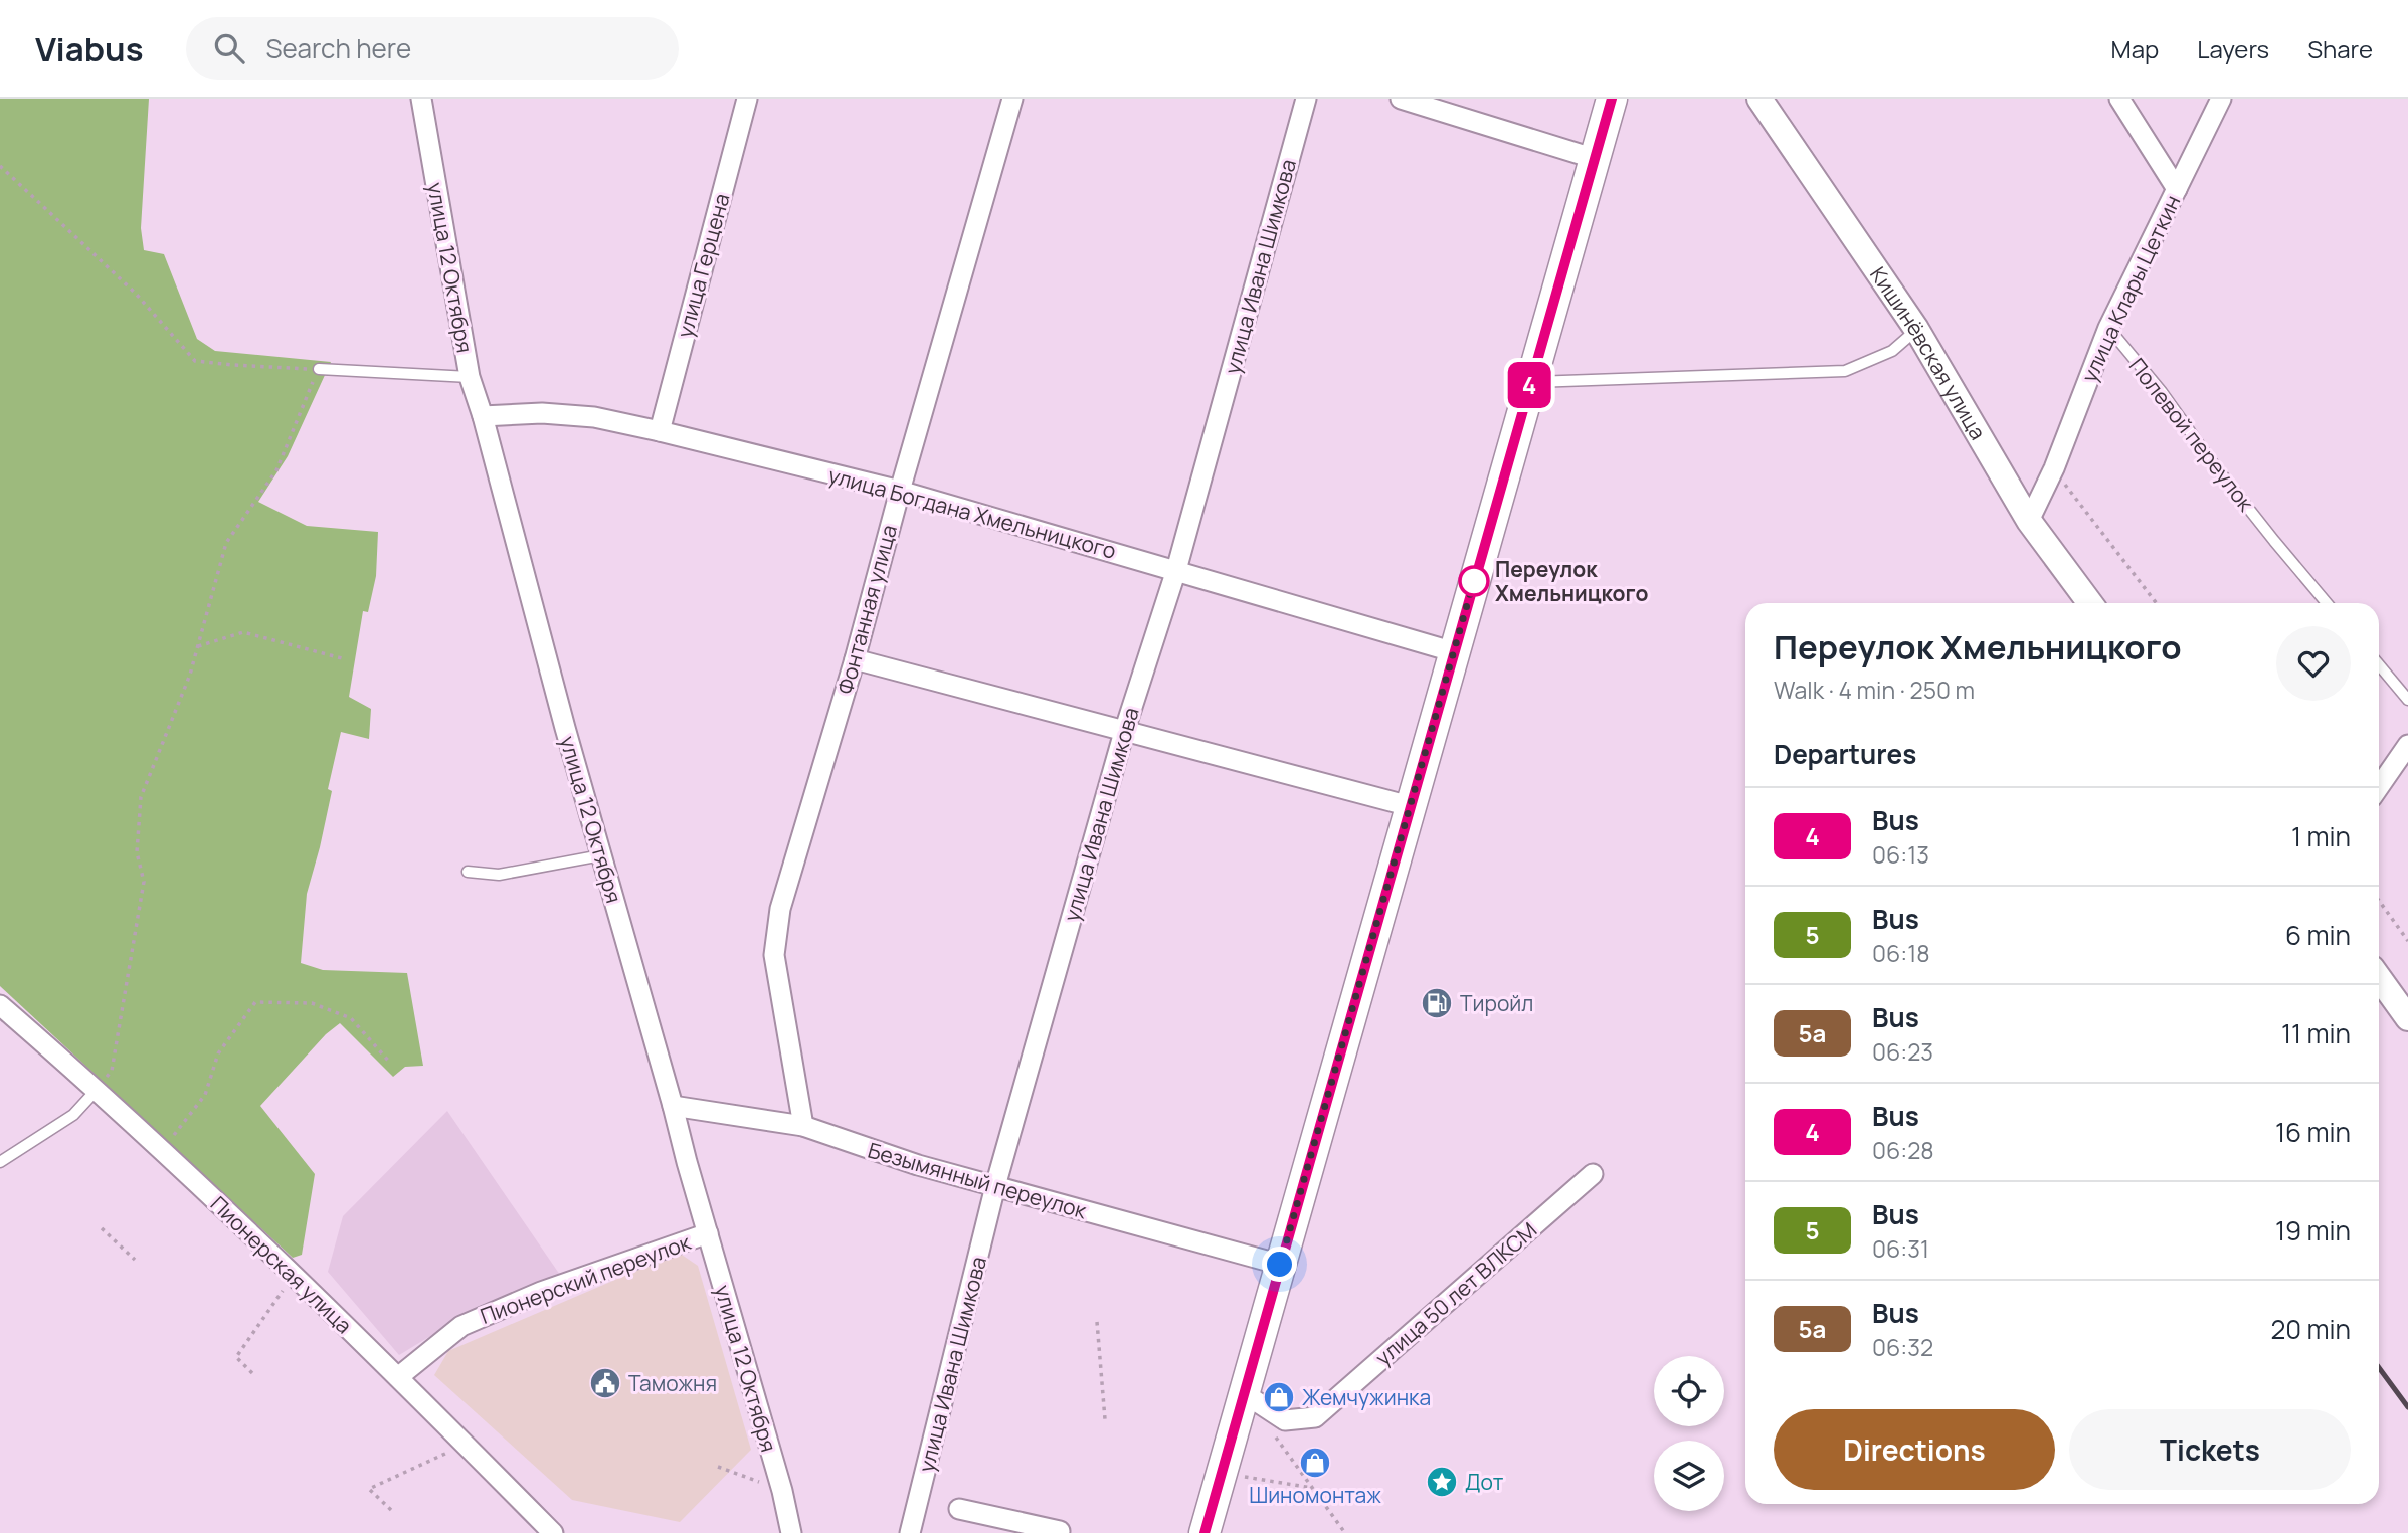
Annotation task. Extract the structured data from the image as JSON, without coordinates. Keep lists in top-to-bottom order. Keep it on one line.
{"streets":{"street":["улица Герцена","улица Ивана Шимкова","улица 12 Октября","улица Клары Цеткин","Кишинёвская улица","улица Богдана Хмельницкого","Фонтанная улица","Безымянный переулок","Пионерская улица","Пионерский переулок","улица 50 лет ВЛКСМ"],"lane":["Полевой переулок"]},"crossings":[["улица Герцена","улица Богдана Хмельницкого"],["улица Ивана Шимкова","улица Богдана Хмельницкого"],["улица Ивана Шимкова","Безымянный переулок"],["улица 12 Октября","улица Богдана Хмельницкого"],["улица 12 Октября","Безымянный переулок"],["улица 12 Октября","Пионерский переулок"],["улица Клары Цеткин","Кишинёвская улица"],["улица Клары Цеткин","Полевой переулок"],["улица Богдана Хмельницкого","Фонтанная улица"],["Фонтанная улица","Безымянный переулок"],["Пионерская улица","Пионерский переулок"]],"places":{"other":["Переулок Хмельницкого"],"fuel station":["Тиройл"],"public building":["Таможня"],"shop":["Жемчужинка","Шиномонтаж"],"place":["Дот"]},"lines":["bus line 4"],"page":{"header":"Viabus","search":"Search here","nav":["Map","Layers","Share"],"on_map":"4","heading":[["Переулок Хмельницкого","Walk · 4 min · 250 m"],"Departures"],"list":[{"mark":"4","name":"Bus","note":"06:13","value":"1 min"},{"mark":"5","name":"Bus","note":"06:18","value":"6 min"},{"mark":"5а","name":"Bus","note":"06:23","value":"11 min"},{"mark":"4","name":"Bus","note":"06:28","value":"16 min"},{"mark":"5","name":"Bus","note":"06:31","value":"19 min"},{"mark":"5а","name":"Bus","note":"06:32","value":"20 min"}],"buttons":["Directions","Tickets"]}}
